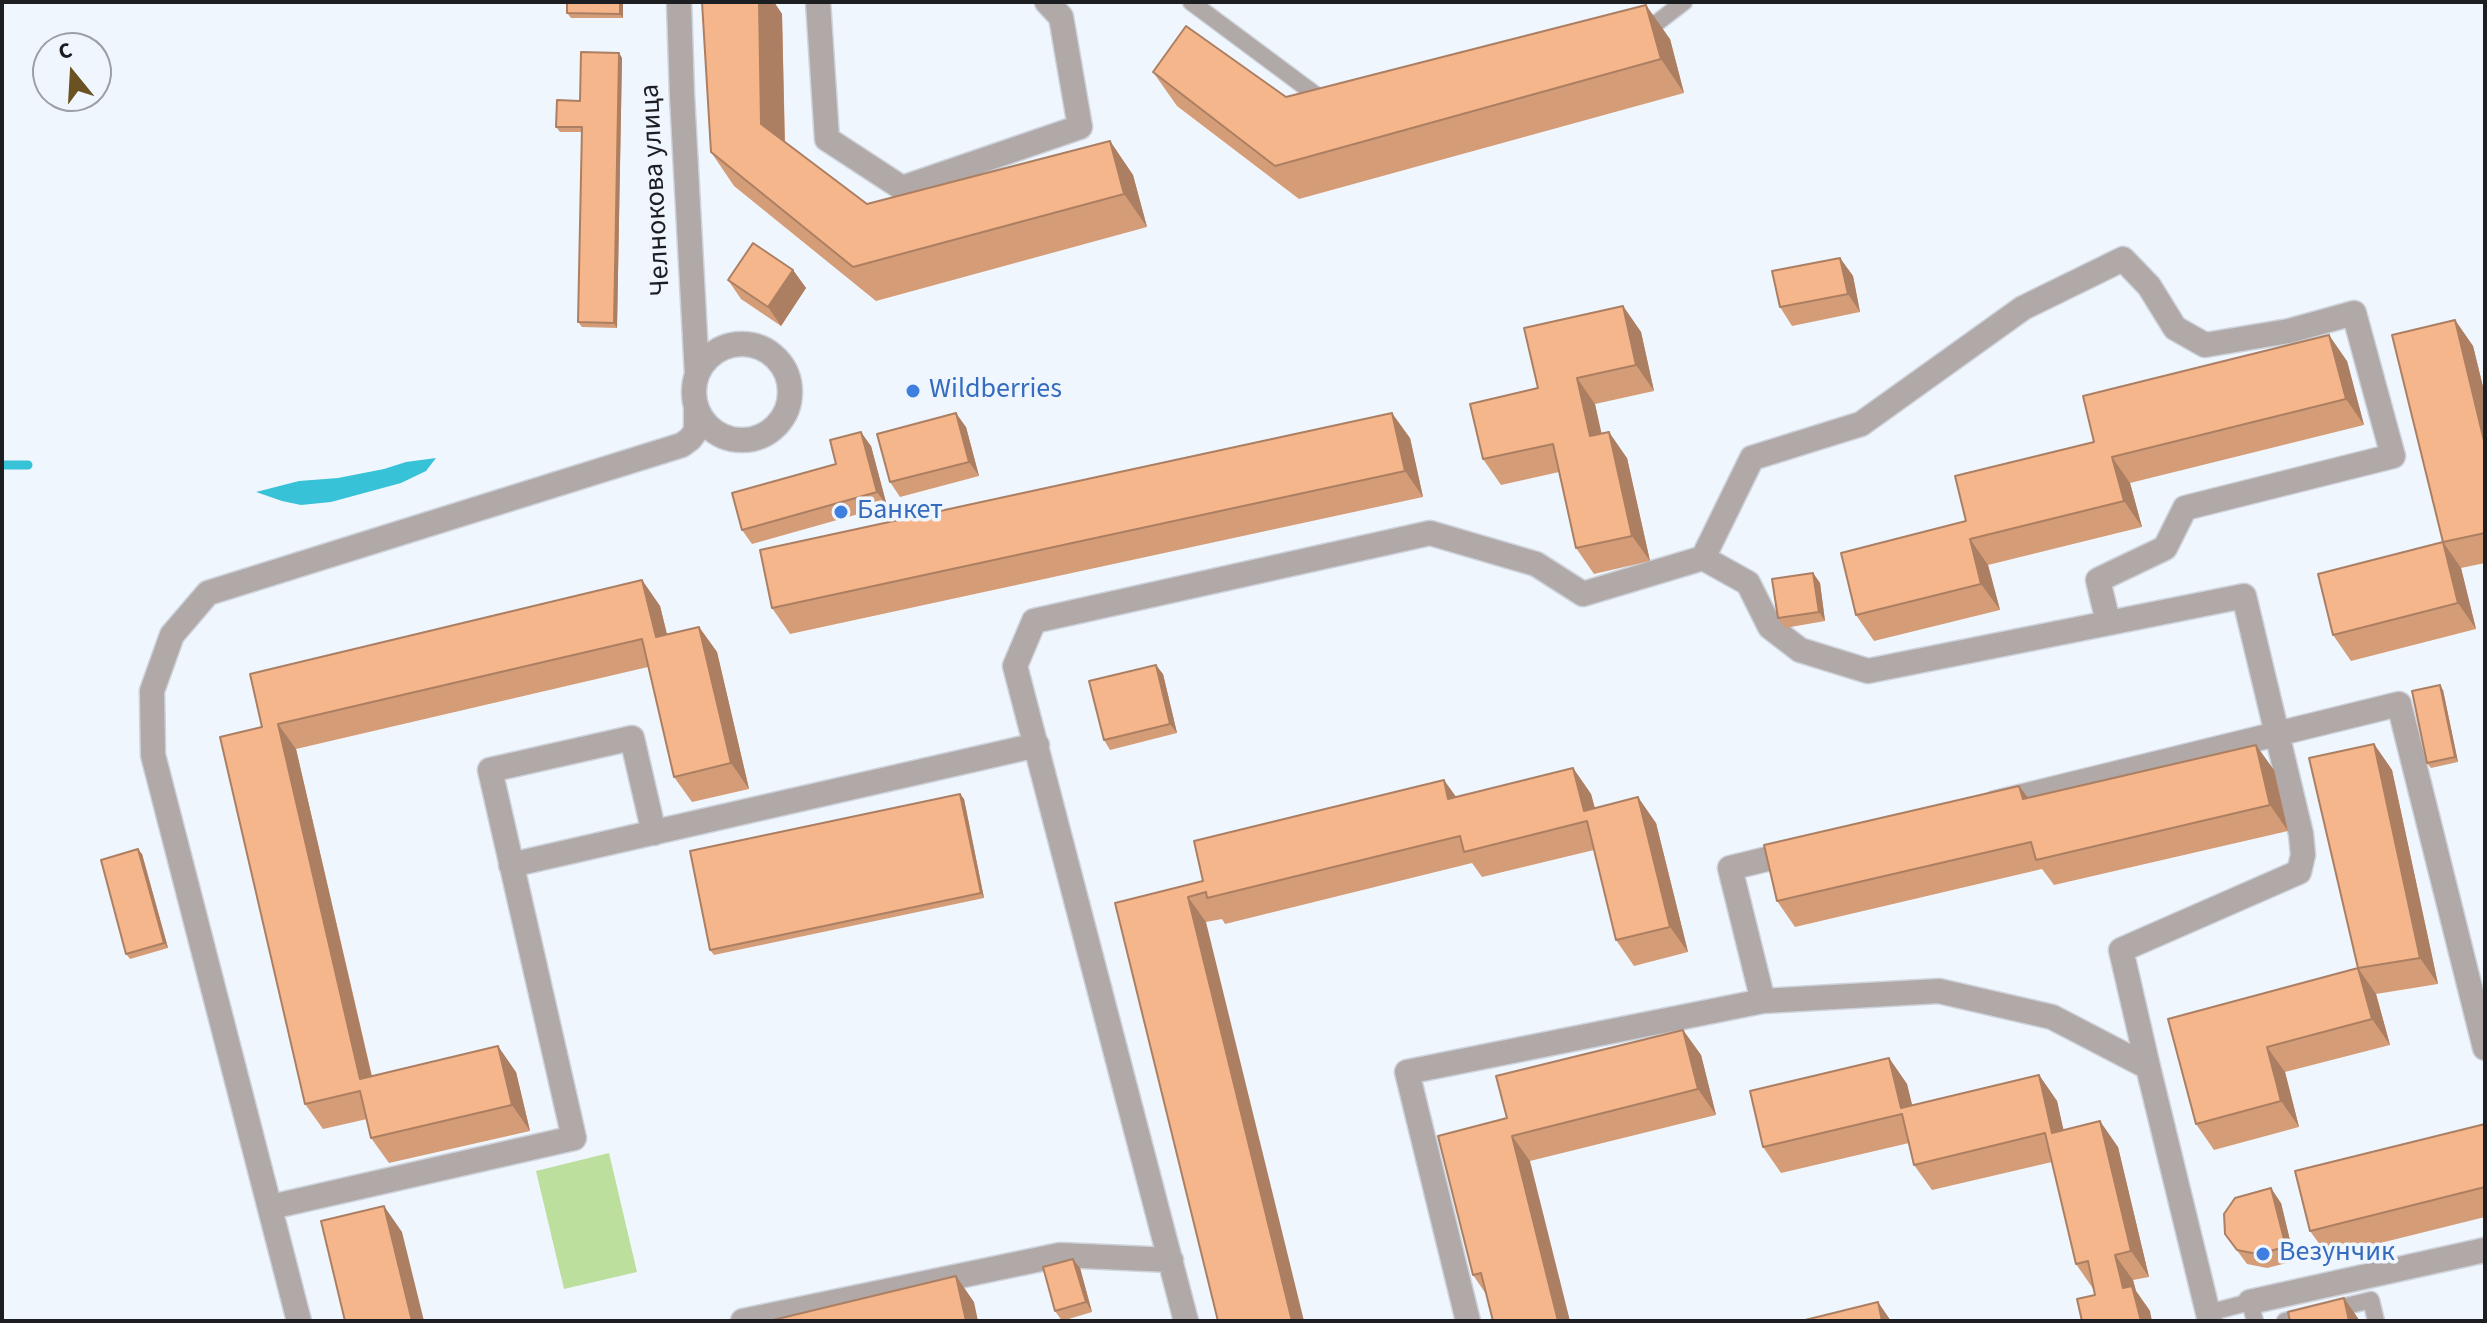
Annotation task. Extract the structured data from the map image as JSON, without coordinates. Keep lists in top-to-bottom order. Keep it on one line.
{"streets":{"street":["Челнокова улица"]},"places":["Wildberries","Банкет","Везунчик"],"north":"top"}
